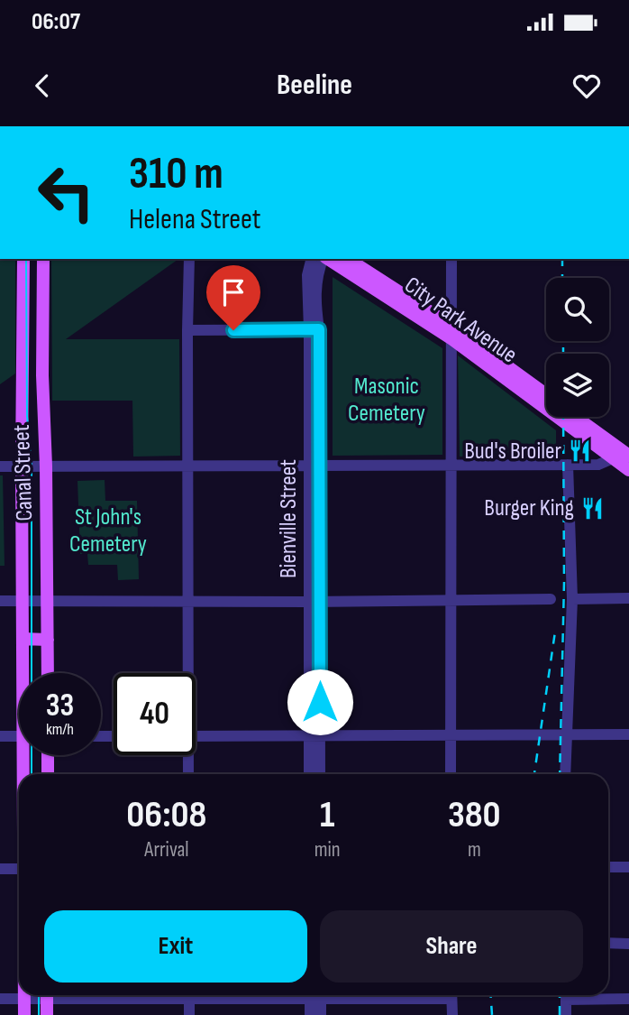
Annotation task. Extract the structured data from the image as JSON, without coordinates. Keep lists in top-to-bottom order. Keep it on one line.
{"streets":{"main road":["City Park Avenue","Canal Street"],"street":["Bienville Street"]},"crossings":[["City Park Avenue","Bienville Street"]],"parks":["Masonic Cemetery","St John's Cemetery"],"places":{"restaurant":["Bud's Broiler","Burger King"]},"page":{"status":"06:07","header":"Beeline","turn":["310 m","Helena Street"],"speed":"33 km/h","limit":"40","eta":["06:08","Arrival","1","min","380","m"],"buttons":["Exit","Share"]}}
